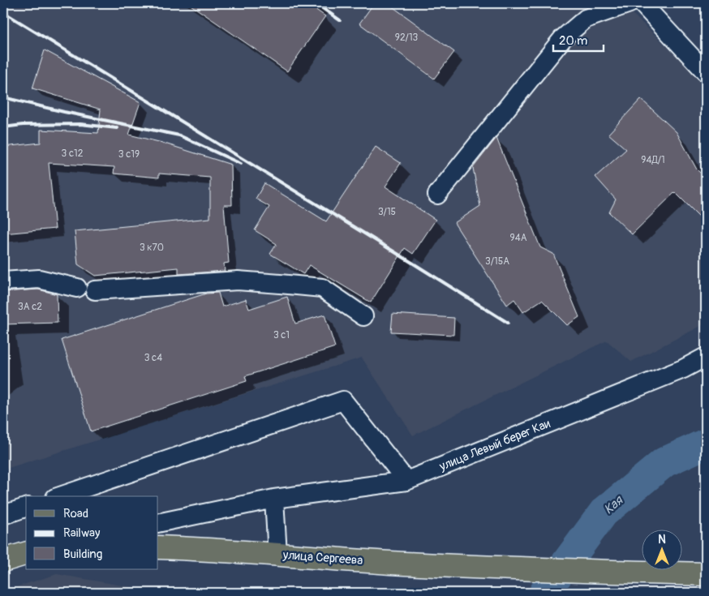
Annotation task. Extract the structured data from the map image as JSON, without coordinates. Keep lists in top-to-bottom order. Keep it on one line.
{"streets":{"main road":["улица Сергеева"],"street":["улица Левый берег Каи"]},"water":["Кая"],"house_numbers":["92/13","3 с12","3 с19","94Д/1","3/15","94А","3 к70","3/15А","3А с2","3 с1","3 с4"],"legend":["Road","Railway","Building"],"scale_bar":"20 m","north":"top"}
